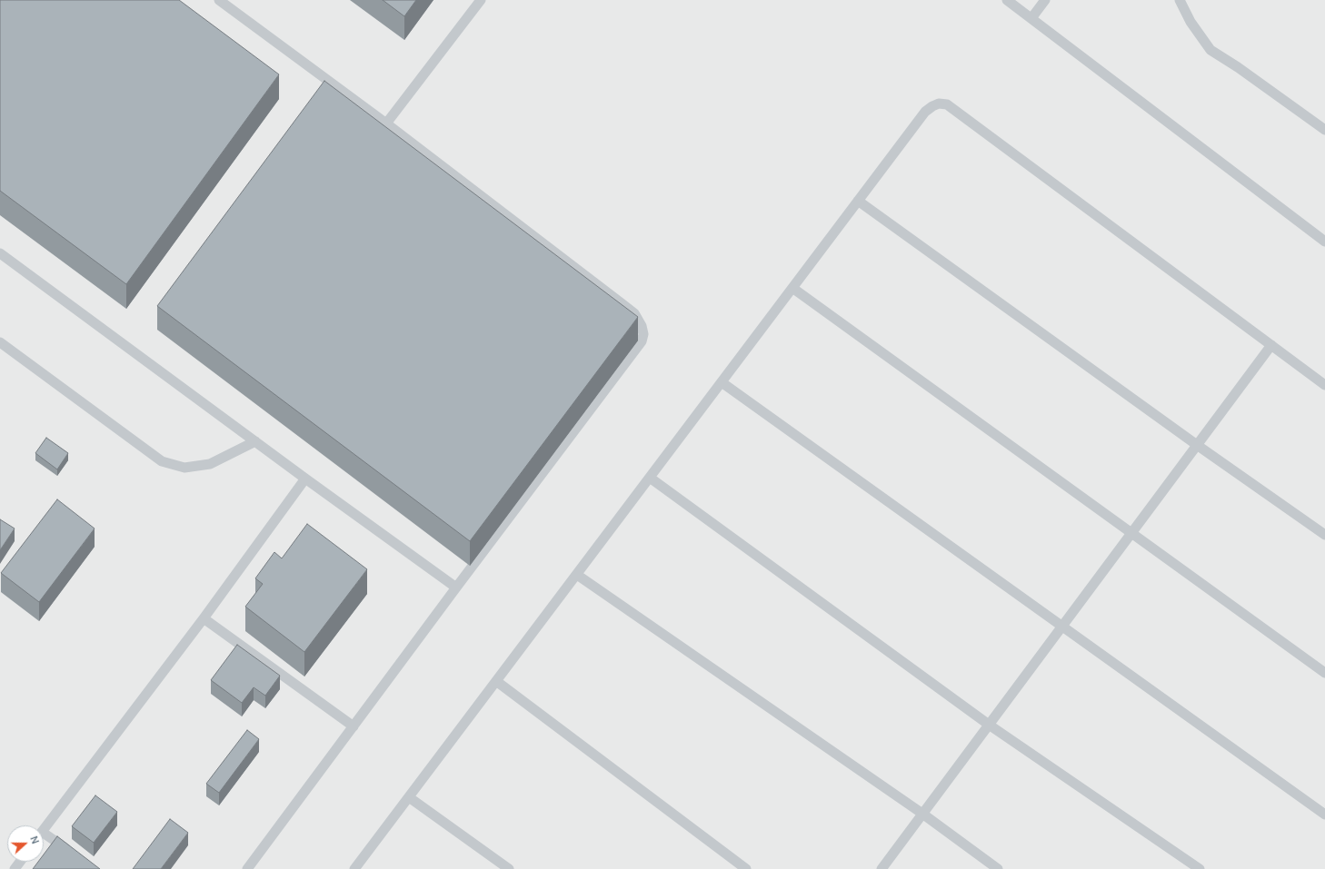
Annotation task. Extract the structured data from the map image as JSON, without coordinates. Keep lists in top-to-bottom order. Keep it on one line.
{"north":"right"}
